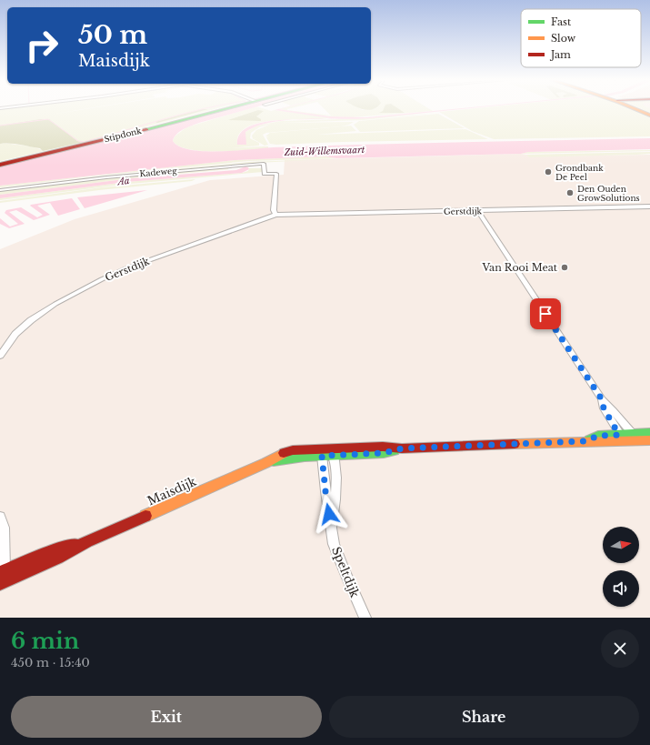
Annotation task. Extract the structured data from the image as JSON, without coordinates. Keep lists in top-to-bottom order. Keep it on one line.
{"streets":{"main road":["Stipdonk","Maisdijk"],"street":["Kadeweg","Gerstdijk","Speltdijk"]},"crossings":[["Kadeweg","Gerstdijk"],["Maisdijk","Speltdijk"]],"water":["Zuid-Willemsvaart","Aa"],"places":["Grondbank De Peel","Den Ouden GrowSolutions","Van Rooi Meat"],"legend":["Fast","Slow","Jam"],"north":"right","page":{"turn":["50 m","Maisdijk"],"heading":["6 min","450 m · 15:40"],"buttons":["Exit","Share"]}}
